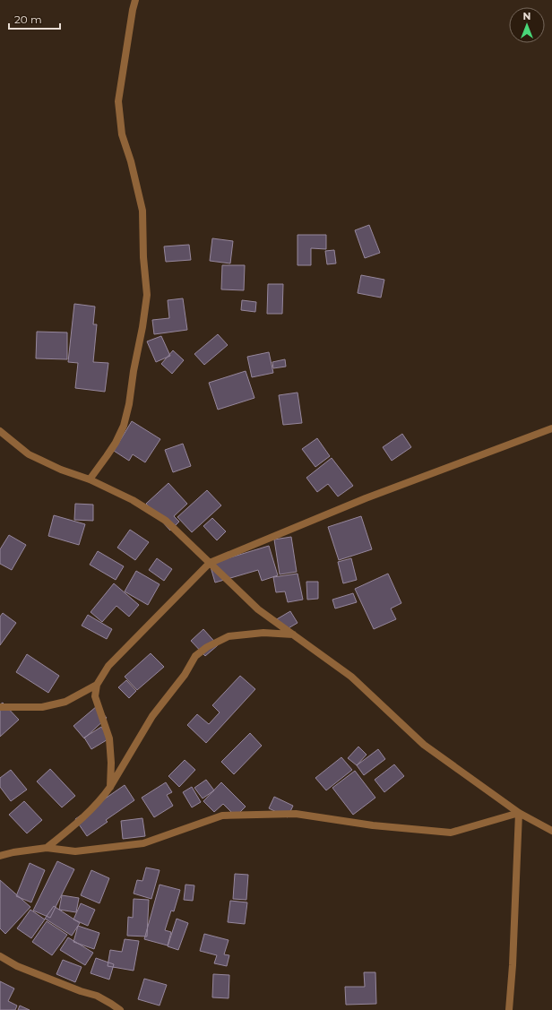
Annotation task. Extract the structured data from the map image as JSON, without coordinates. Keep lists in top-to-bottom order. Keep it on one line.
{"scale_bar":"20 m","north":"top"}
